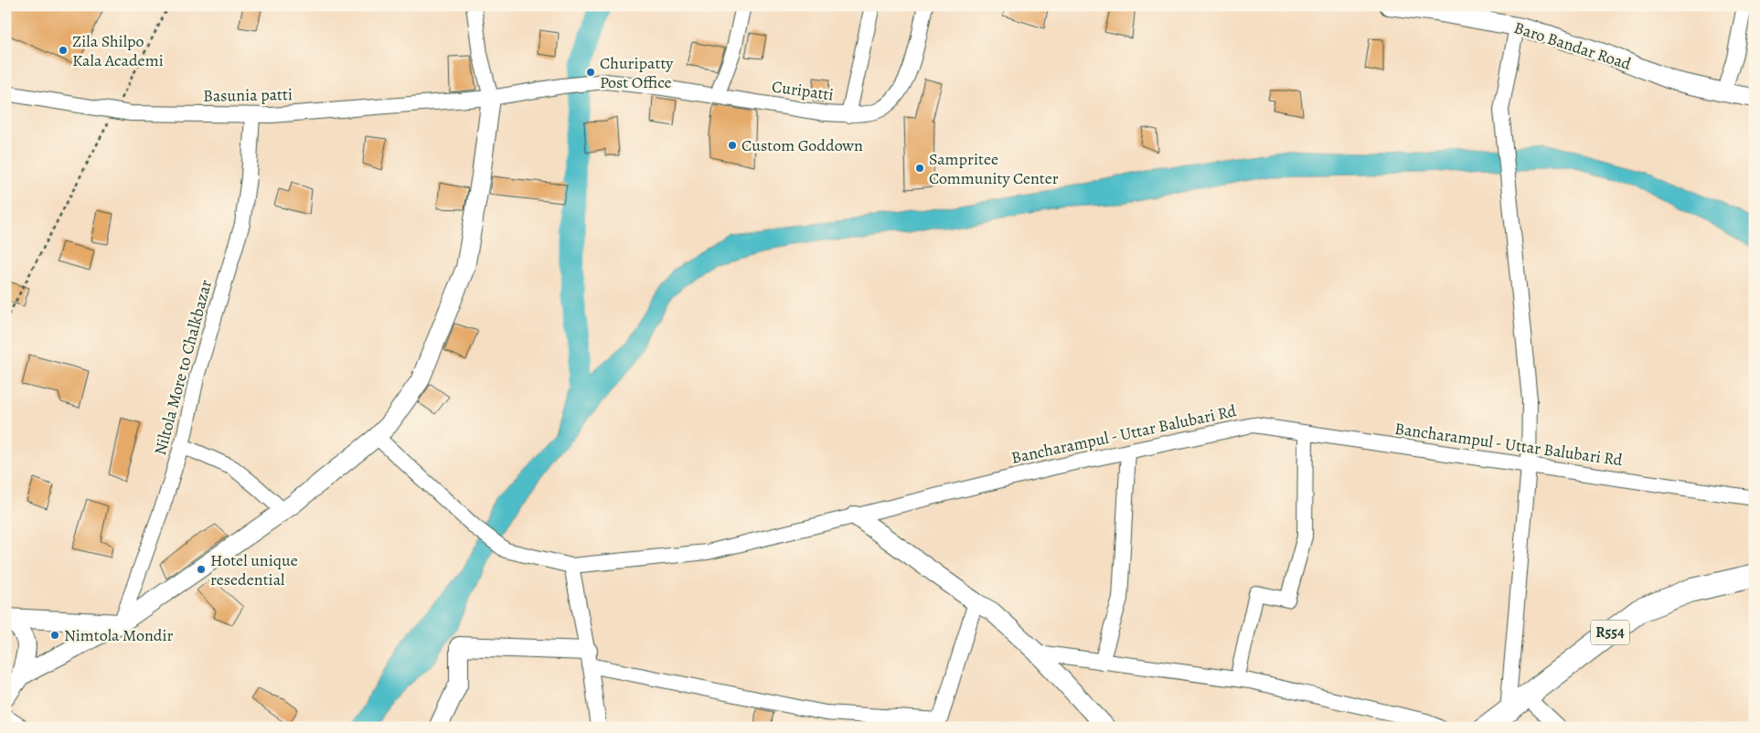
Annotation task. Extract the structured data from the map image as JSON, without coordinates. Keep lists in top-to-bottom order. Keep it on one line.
{"streets":{"main road":["R554"],"street":["Baro Bandar Road","Curipatti","Basunia patti","Niltola More to Chalkbazar","Bancharampul - Uttar Balubari Rd"]},"crossings":[["Curipatti","Basunia patti"],["Basunia patti","Niltola More to Chalkbazar"]],"places":["Zila Shilpo Kala Academi","Churipatty Post Office","Custom Goddown","Sampritee Community Center","Hotel unique resedential","Nimtola Mondir"]}
